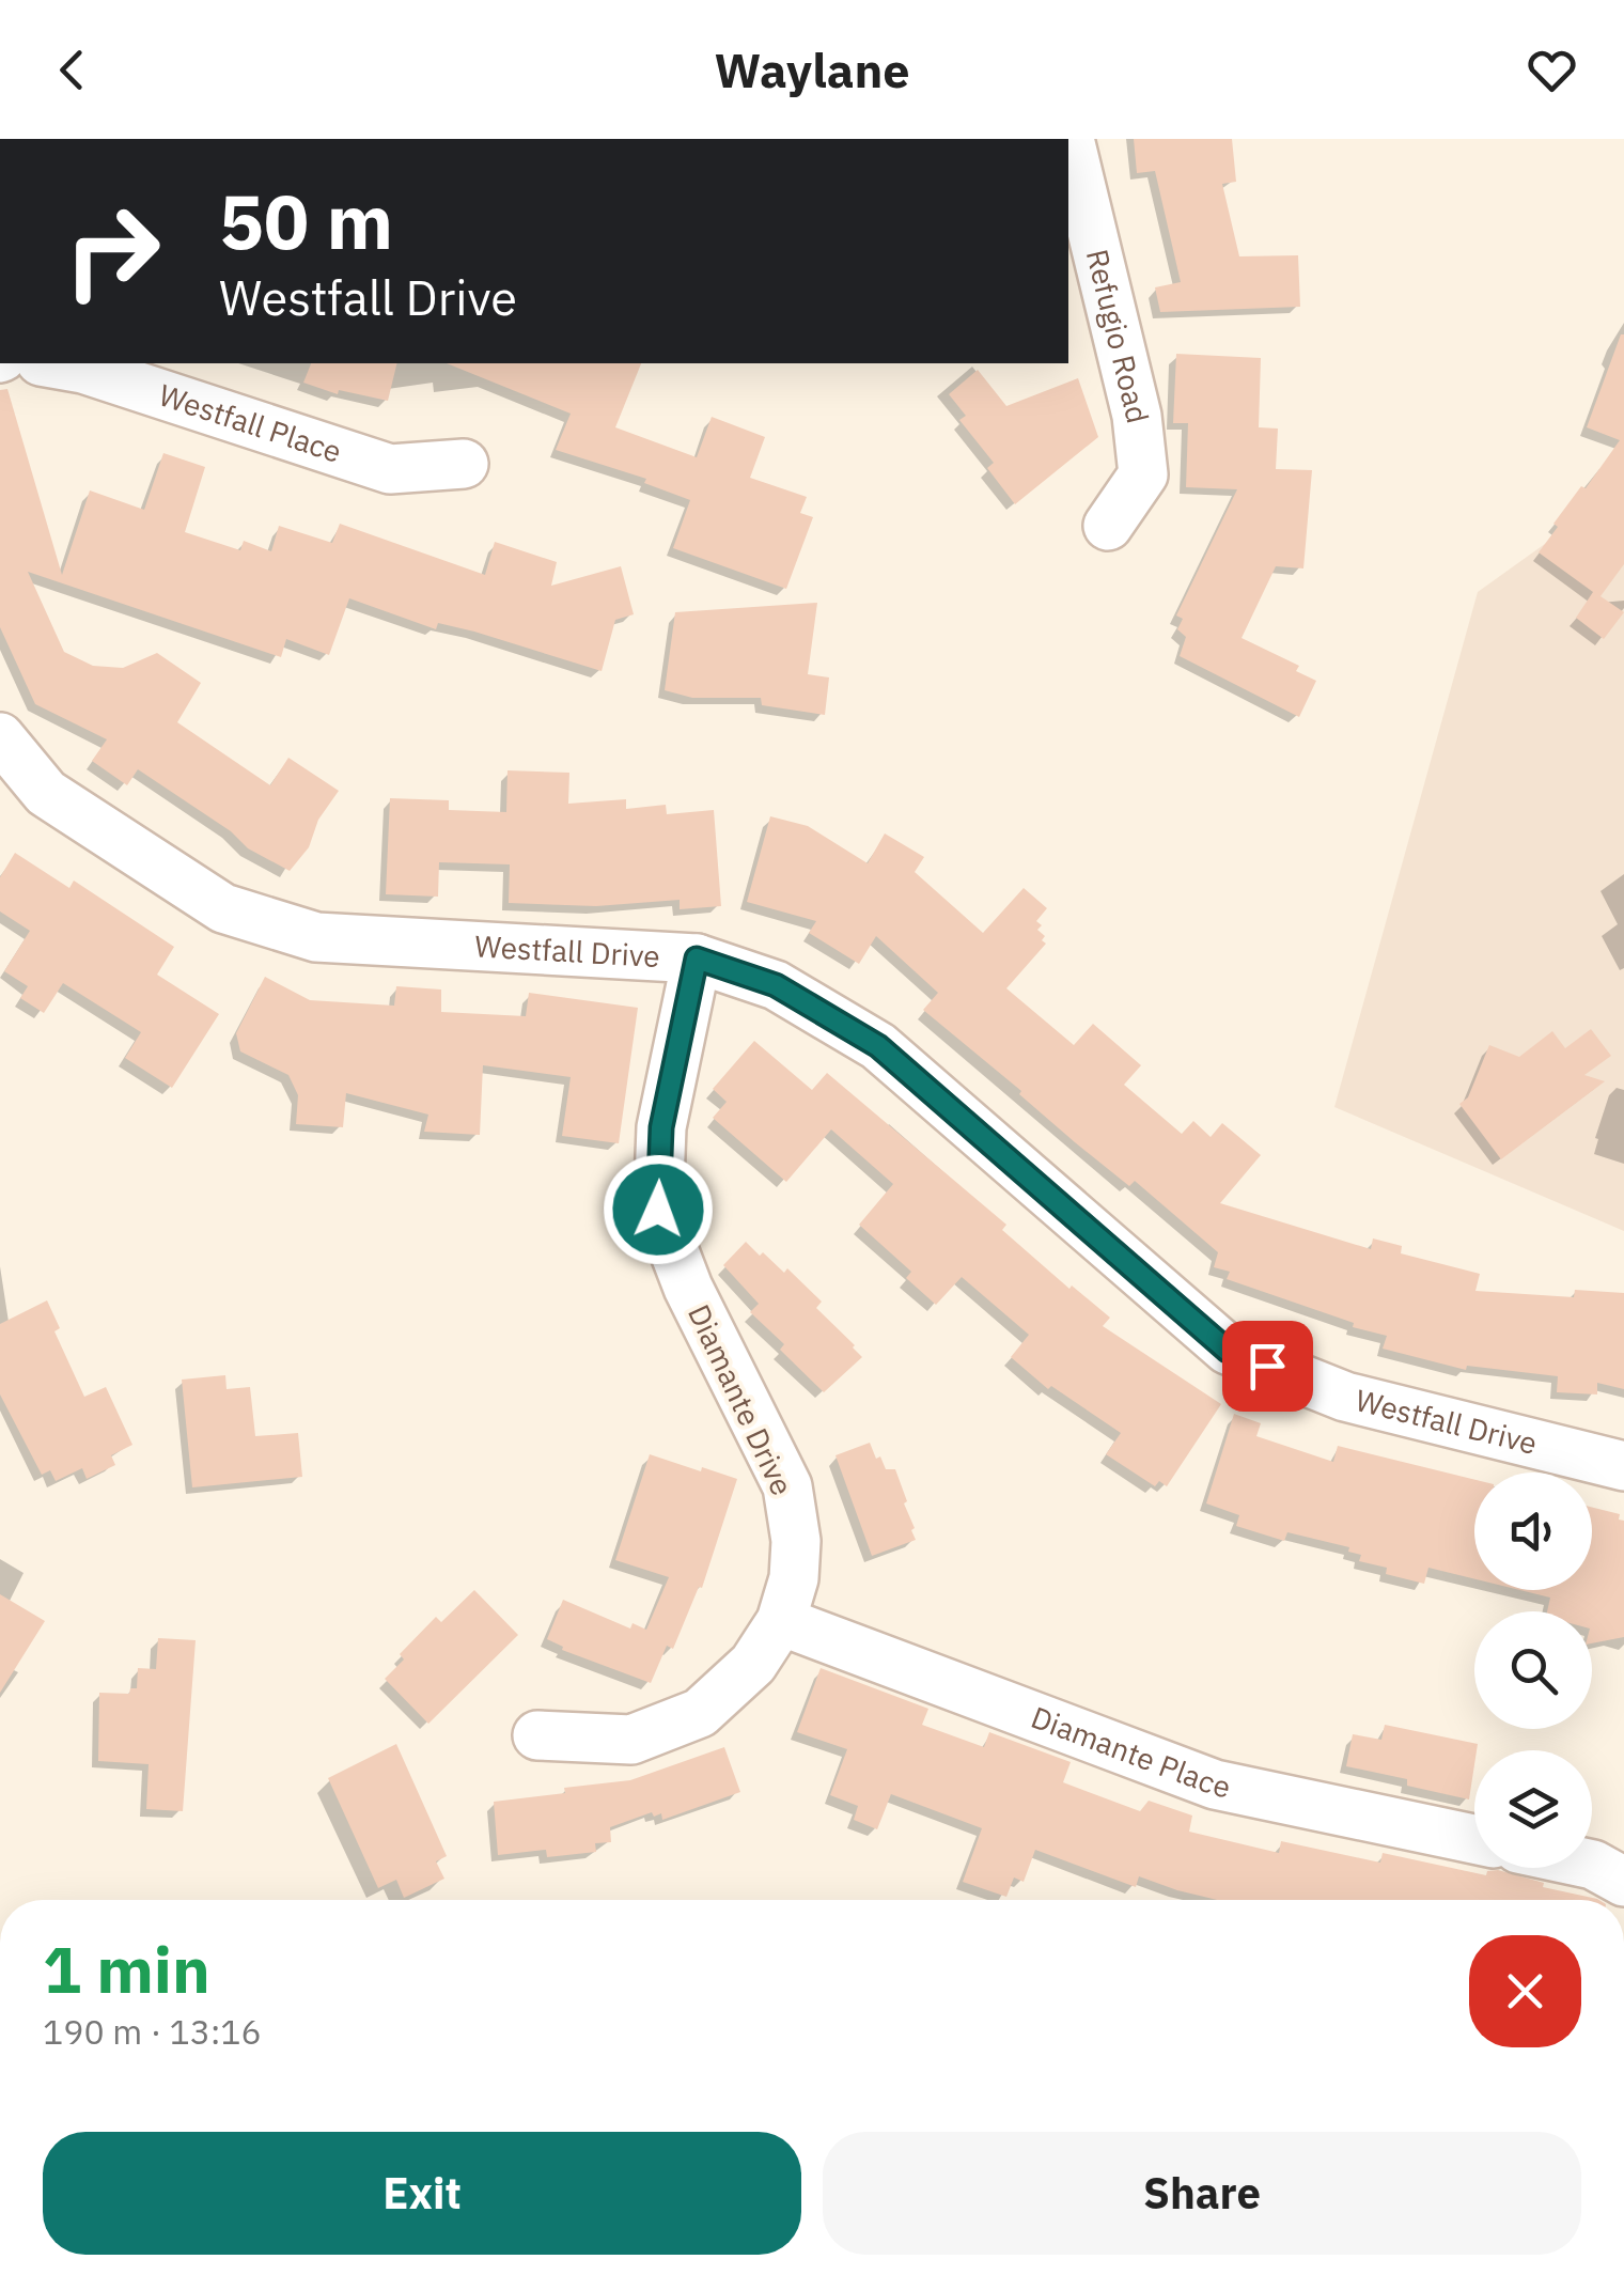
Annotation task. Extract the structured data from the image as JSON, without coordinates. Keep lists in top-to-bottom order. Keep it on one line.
{"streets":{"street":["Refugio Road","Westfall Place","Westfall Drive","Diamante Drive","Diamante Place"]},"crossings":[["Westfall Drive","Diamante Drive"],["Diamante Drive","Diamante Place"]],"page":{"header":"Waylane","turn":["50 m","Westfall Drive"],"heading":["1 min","190 m · 13:16"],"buttons":["Exit","Share"]}}
